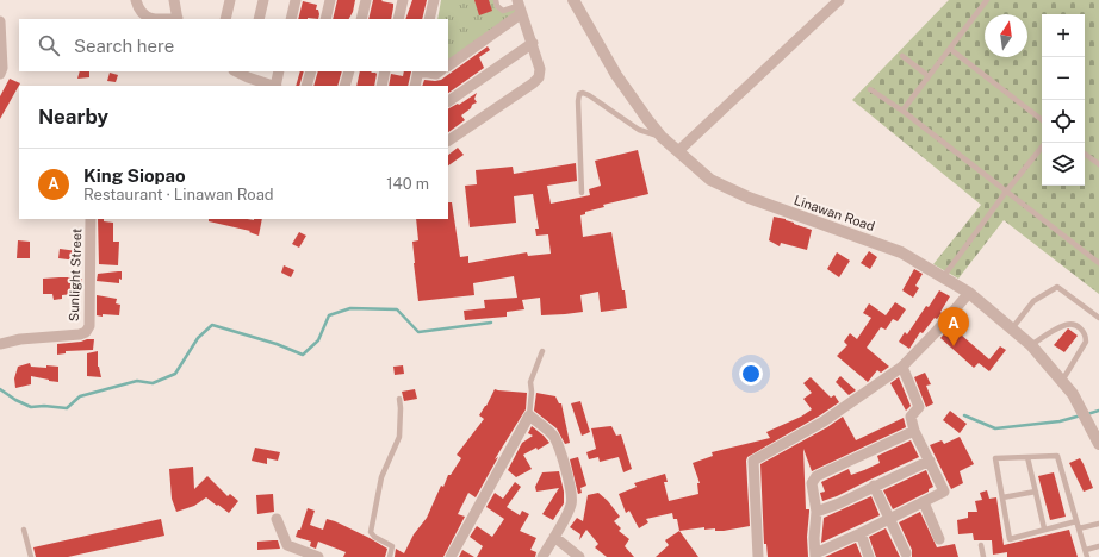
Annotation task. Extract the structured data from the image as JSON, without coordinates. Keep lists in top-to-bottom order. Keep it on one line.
{"streets":{"street":["Linawan Road","Sunlight Street"]},"north":"top","page":{"map_buttons":["+","−"],"search":"Search here","heading":"Nearby","list":[{"mark":"A","name":"King Siopao","note":"Restaurant · Linawan Road","value":"140 m"}],"pins":"A"}}
